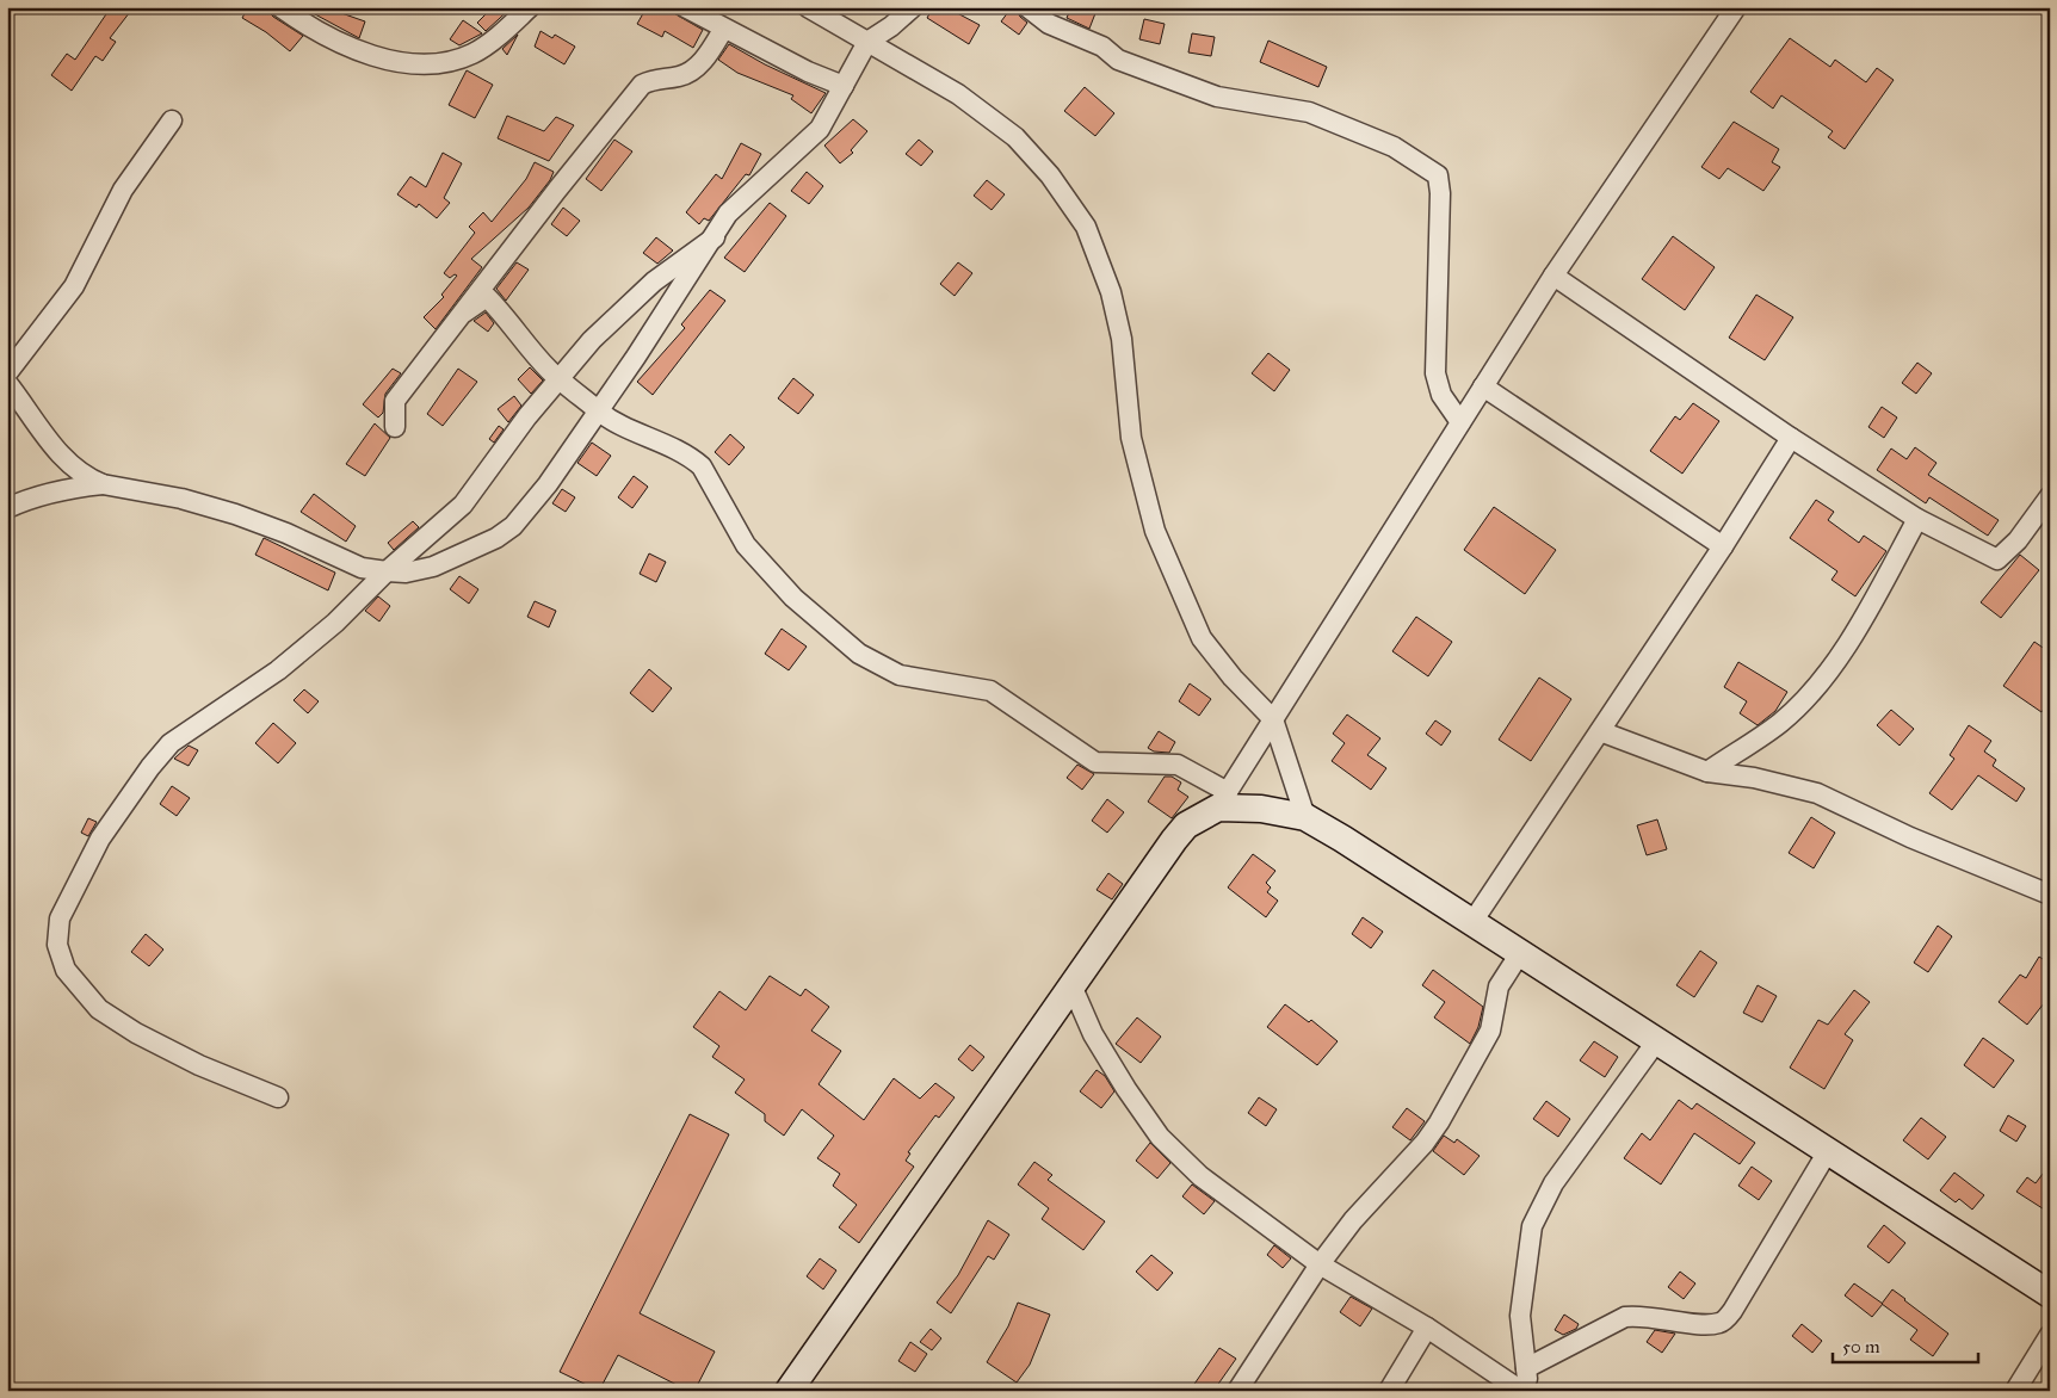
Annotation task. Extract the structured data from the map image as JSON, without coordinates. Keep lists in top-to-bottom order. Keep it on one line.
{"scale_bar":"50 m"}
